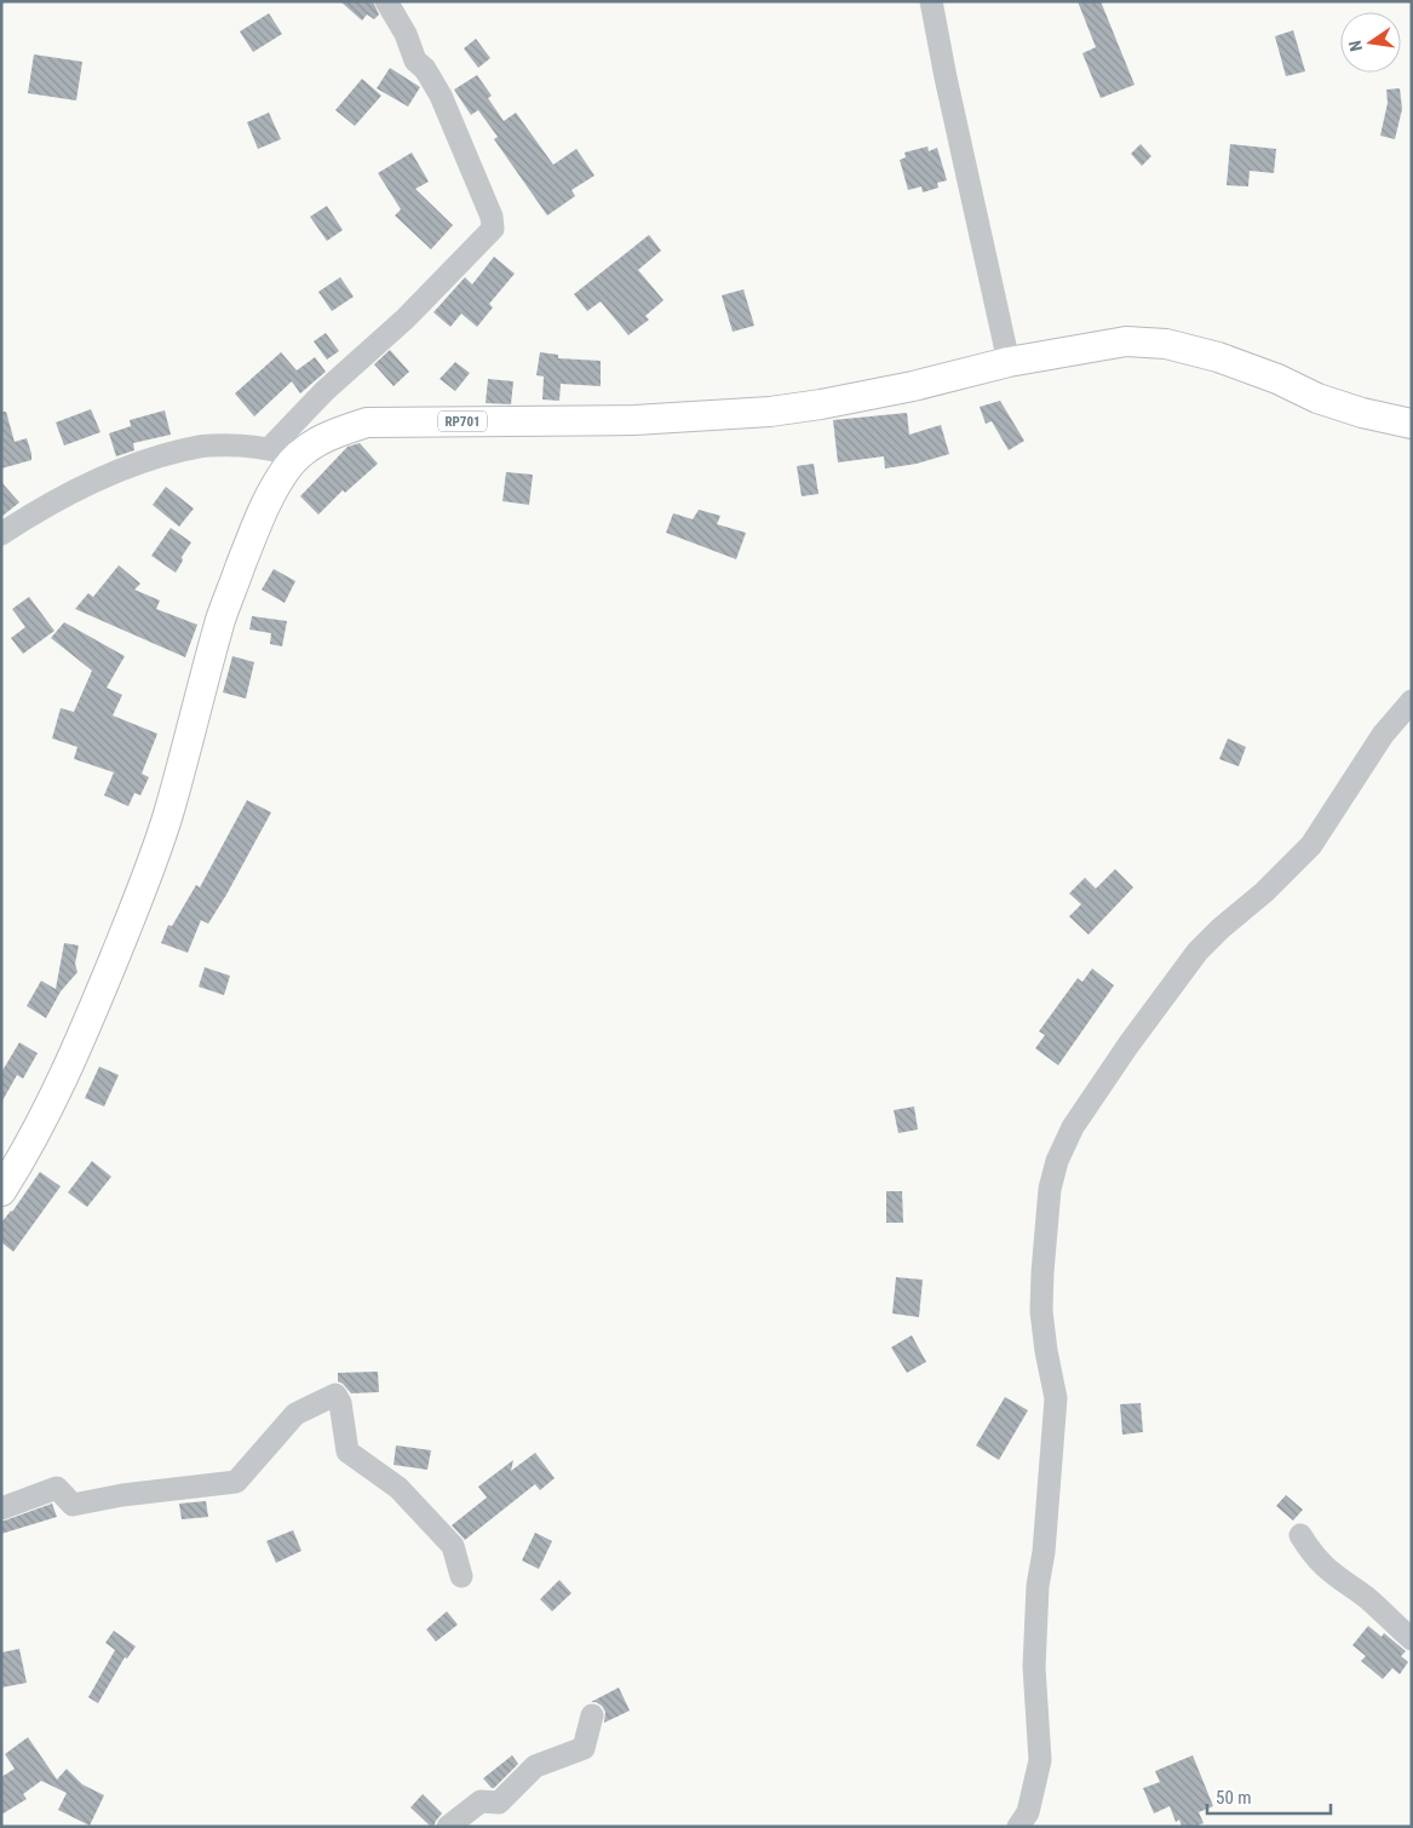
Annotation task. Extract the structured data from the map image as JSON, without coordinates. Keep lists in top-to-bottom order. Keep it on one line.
{"streets":{"main road":["RP701"]},"scale_bar":"50 m","north":"left"}
